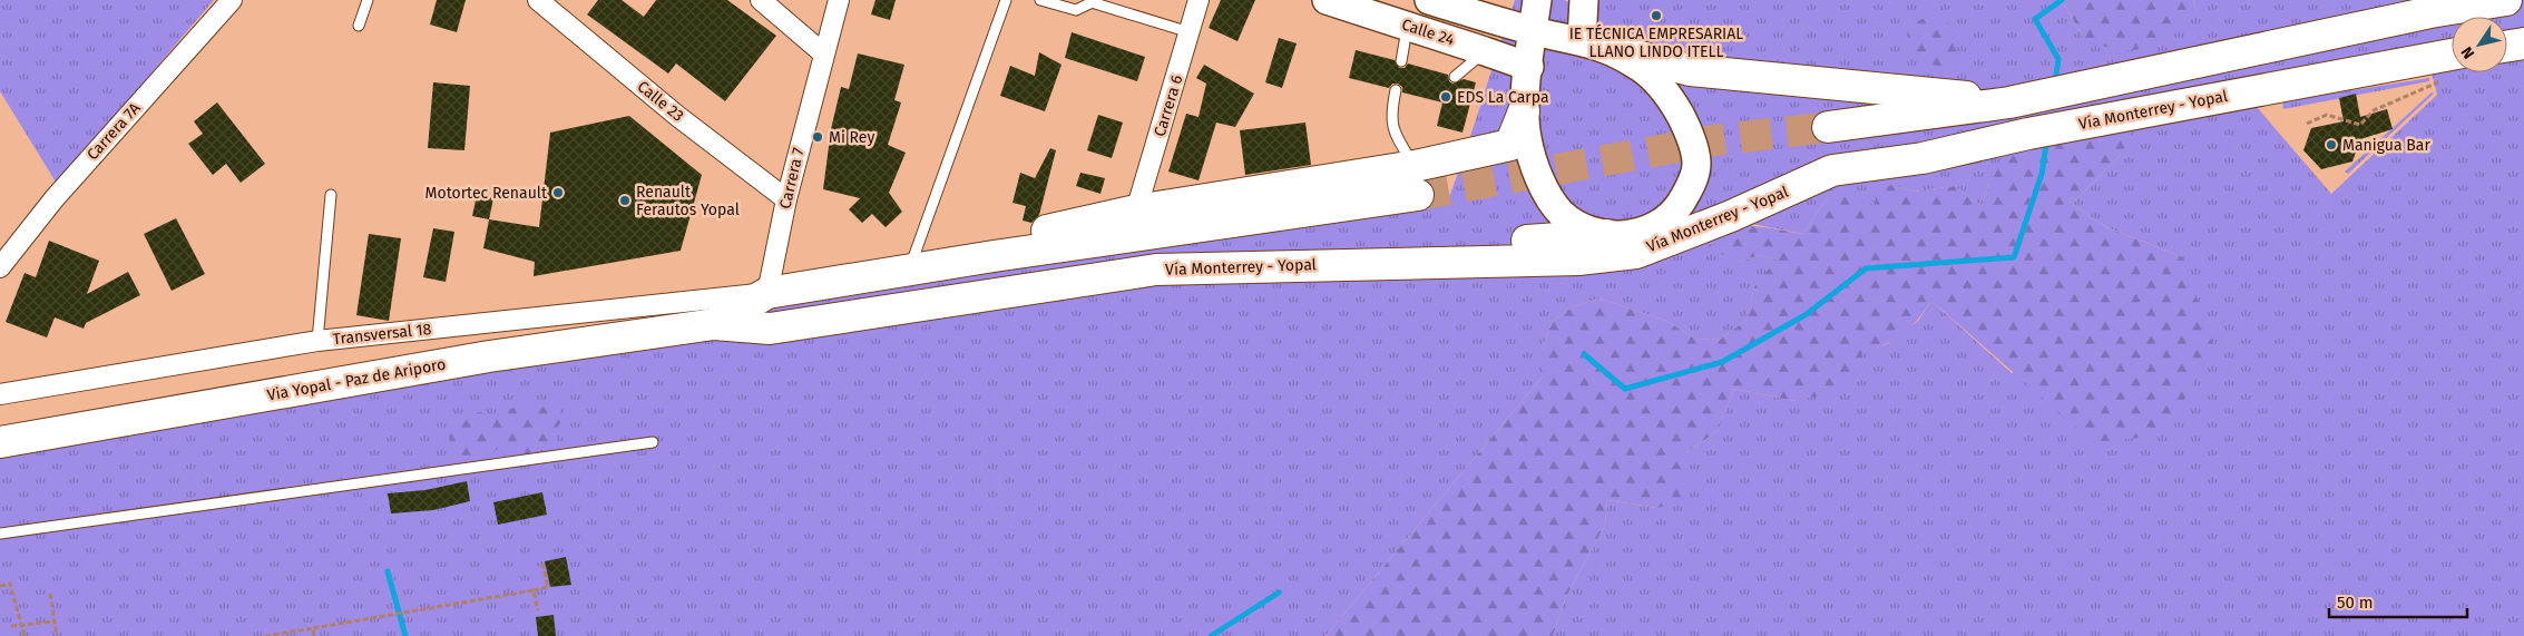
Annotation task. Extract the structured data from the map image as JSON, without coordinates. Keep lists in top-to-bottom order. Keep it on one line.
{"streets":{"main road":["Calle 24","Vía Monterrey - Yopal","Via Yopal - Paz de Ariporo"],"street":["Calle 23","Carrera 6","Carrera 7A","Carrera 7","Transversal 18"]},"crossings":[["Calle 23","Carrera 7"],["Vía Monterrey - Yopal","Via Yopal - Paz de Ariporo"],["Carrera 7","Transversal 18"]],"places":["IE TÉCNICA EMPRESARIAL LLANO LINDO ITELL","EDS La Carpa","Mi Rey","Manigua Bar","Motortec Renault","Renault Ferautos Yopal"],"scale_bar":"50 m","north":"bottom left"}
